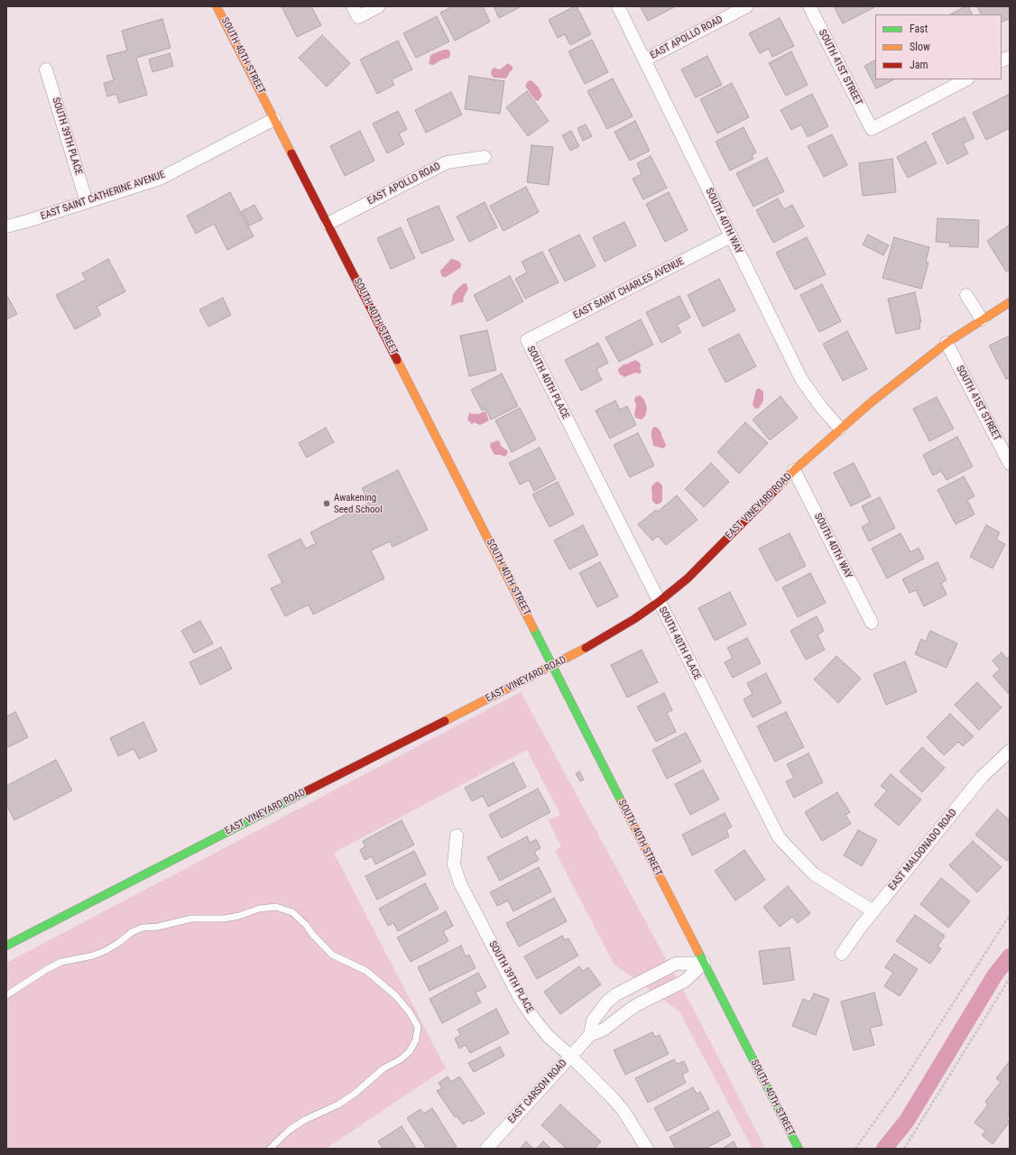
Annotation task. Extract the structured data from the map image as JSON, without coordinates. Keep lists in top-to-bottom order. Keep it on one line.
{"streets":{"main road":["SOUTH 40TH STREET","EAST VINEYARD ROAD"],"street":["EAST APOLLO ROAD","SOUTH 41ST STREET","SOUTH 39TH PLACE","EAST SAINT CATHERINE AVENUE","SOUTH 40TH WAY","EAST SAINT CHARLES AVENUE","SOUTH 40TH PLACE","EAST MALDONADO ROAD","EAST CARSON ROAD"]},"crossings":[["EAST APOLLO ROAD","SOUTH 40TH STREET"],["EAST APOLLO ROAD","SOUTH 40TH WAY"],["SOUTH 40TH STREET","EAST SAINT CATHERINE AVENUE"],["SOUTH 40TH STREET","EAST VINEYARD ROAD"],["SOUTH 40TH STREET","EAST CARSON ROAD"],["SOUTH 41ST STREET","EAST VINEYARD ROAD"],["SOUTH 39TH PLACE","EAST SAINT CATHERINE AVENUE"],["SOUTH 39TH PLACE","EAST CARSON ROAD"],["SOUTH 40TH WAY","EAST SAINT CHARLES AVENUE"],["SOUTH 40TH WAY","EAST VINEYARD ROAD"],["EAST SAINT CHARLES AVENUE","SOUTH 40TH PLACE"],["SOUTH 40TH PLACE","EAST VINEYARD ROAD"],["SOUTH 40TH PLACE","EAST MALDONADO ROAD"]],"places":["Awakening Seed School"],"legend":["Fast","Slow","Jam"]}
